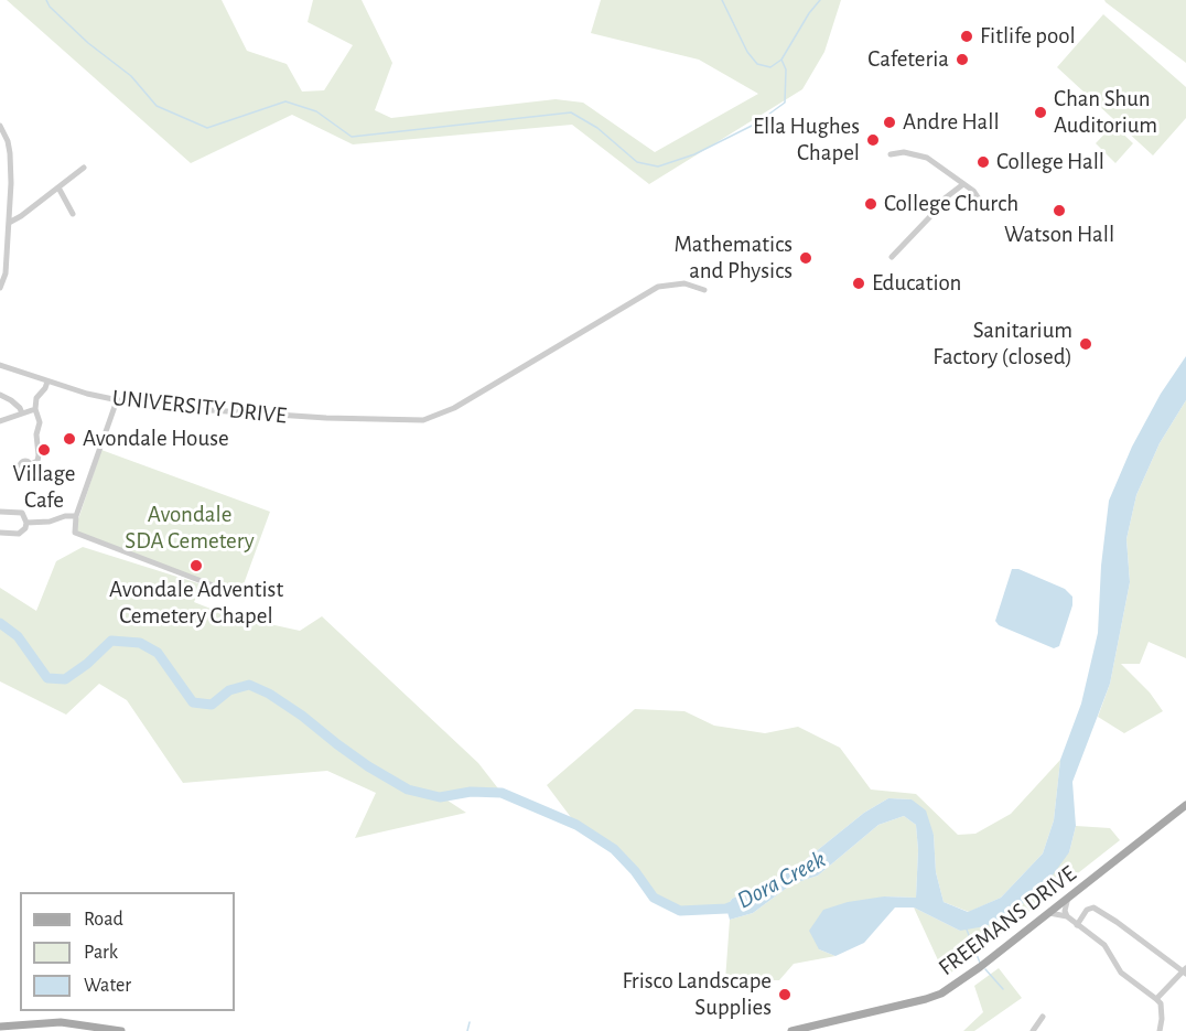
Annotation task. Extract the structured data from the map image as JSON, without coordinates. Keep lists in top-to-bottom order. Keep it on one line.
{"streets":{"main road":["FREEMANS DRIVE"],"street":["UNIVERSITY DRIVE"]},"water":["Dora Creek"],"parks":["Avondale SDA Cemetery"],"places":["Fitlife pool","Cafeteria","Chan Shun Auditorium","Andre Hall","Ella Hughes Chapel","College Hall","College Church","Watson Hall","Mathematics and Physics","Education","Sanitarium Factory (closed)","Avondale House","Village Cafe","Avondale Adventist Cemetery Chapel","Frisco Landscape Supplies"],"legend":["Road","Park","Water"]}
